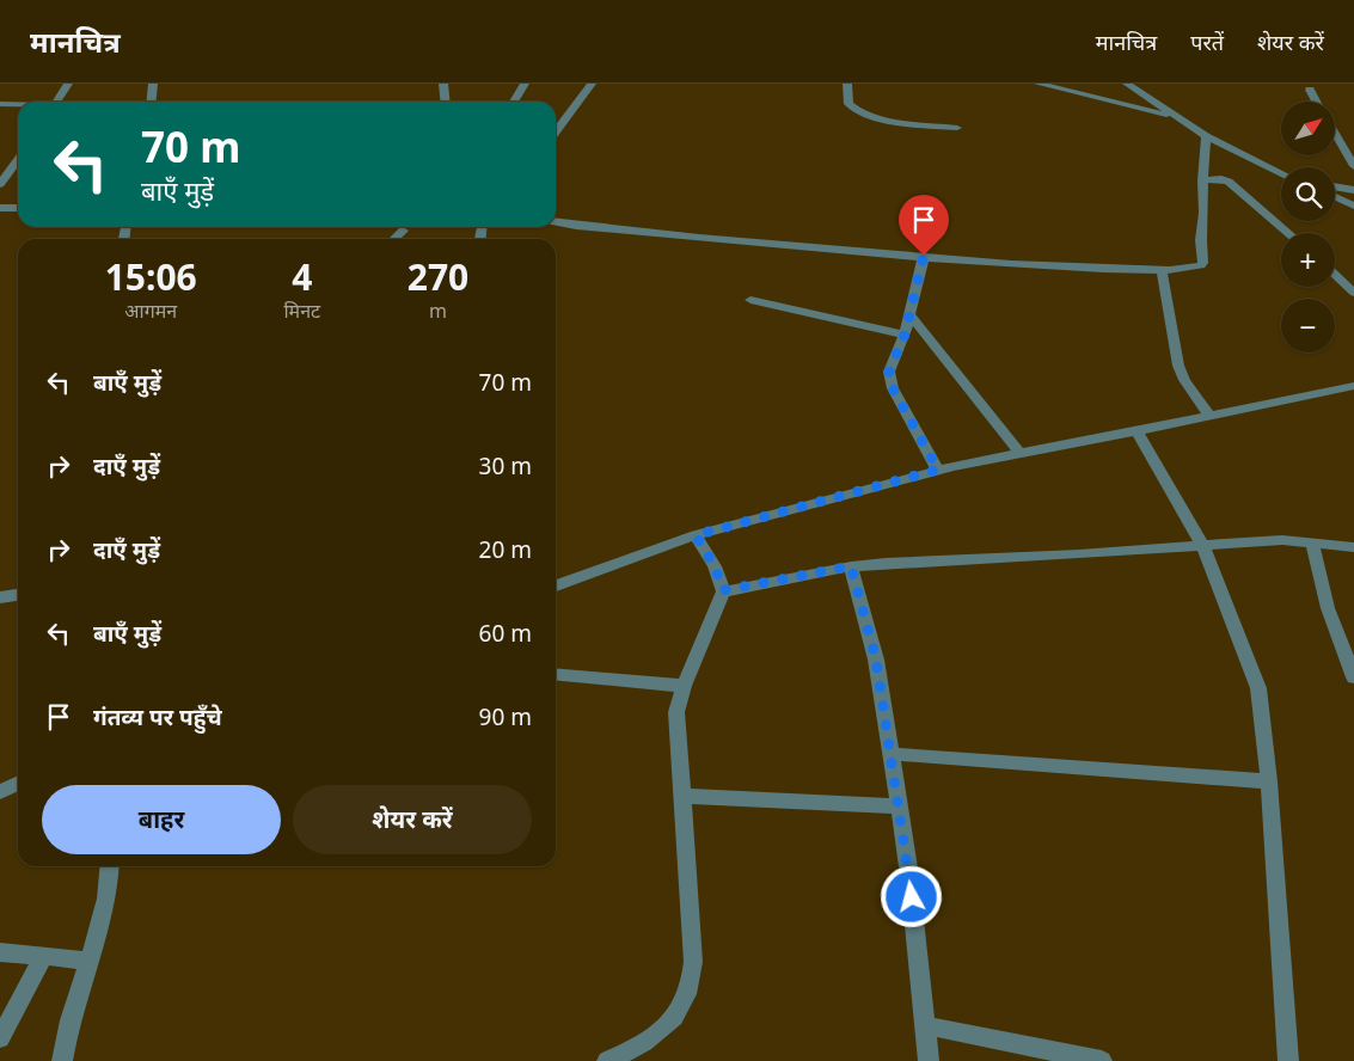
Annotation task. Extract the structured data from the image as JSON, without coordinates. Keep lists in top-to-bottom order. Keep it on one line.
{"north":"top right","page":{"header":"मानचित्र","nav":["मानचित्र","परतें","शेयर करें"],"map_buttons":["+","−"],"turn":["70 m","बाएँ मुड़ें"],"eta":["15:06","आगमन","4","मिनट","270","m"],"list":[{"name":"बाएँ मुड़ें","value":"70 m"},{"name":"दाएँ मुड़ें","value":"30 m"},{"name":"दाएँ मुड़ें","value":"20 m"},{"name":"बाएँ मुड़ें","value":"60 m"},{"name":"गंतव्य पर पहुँचे","value":"90 m"}],"buttons":["बाहर","शेयर करें"]}}
